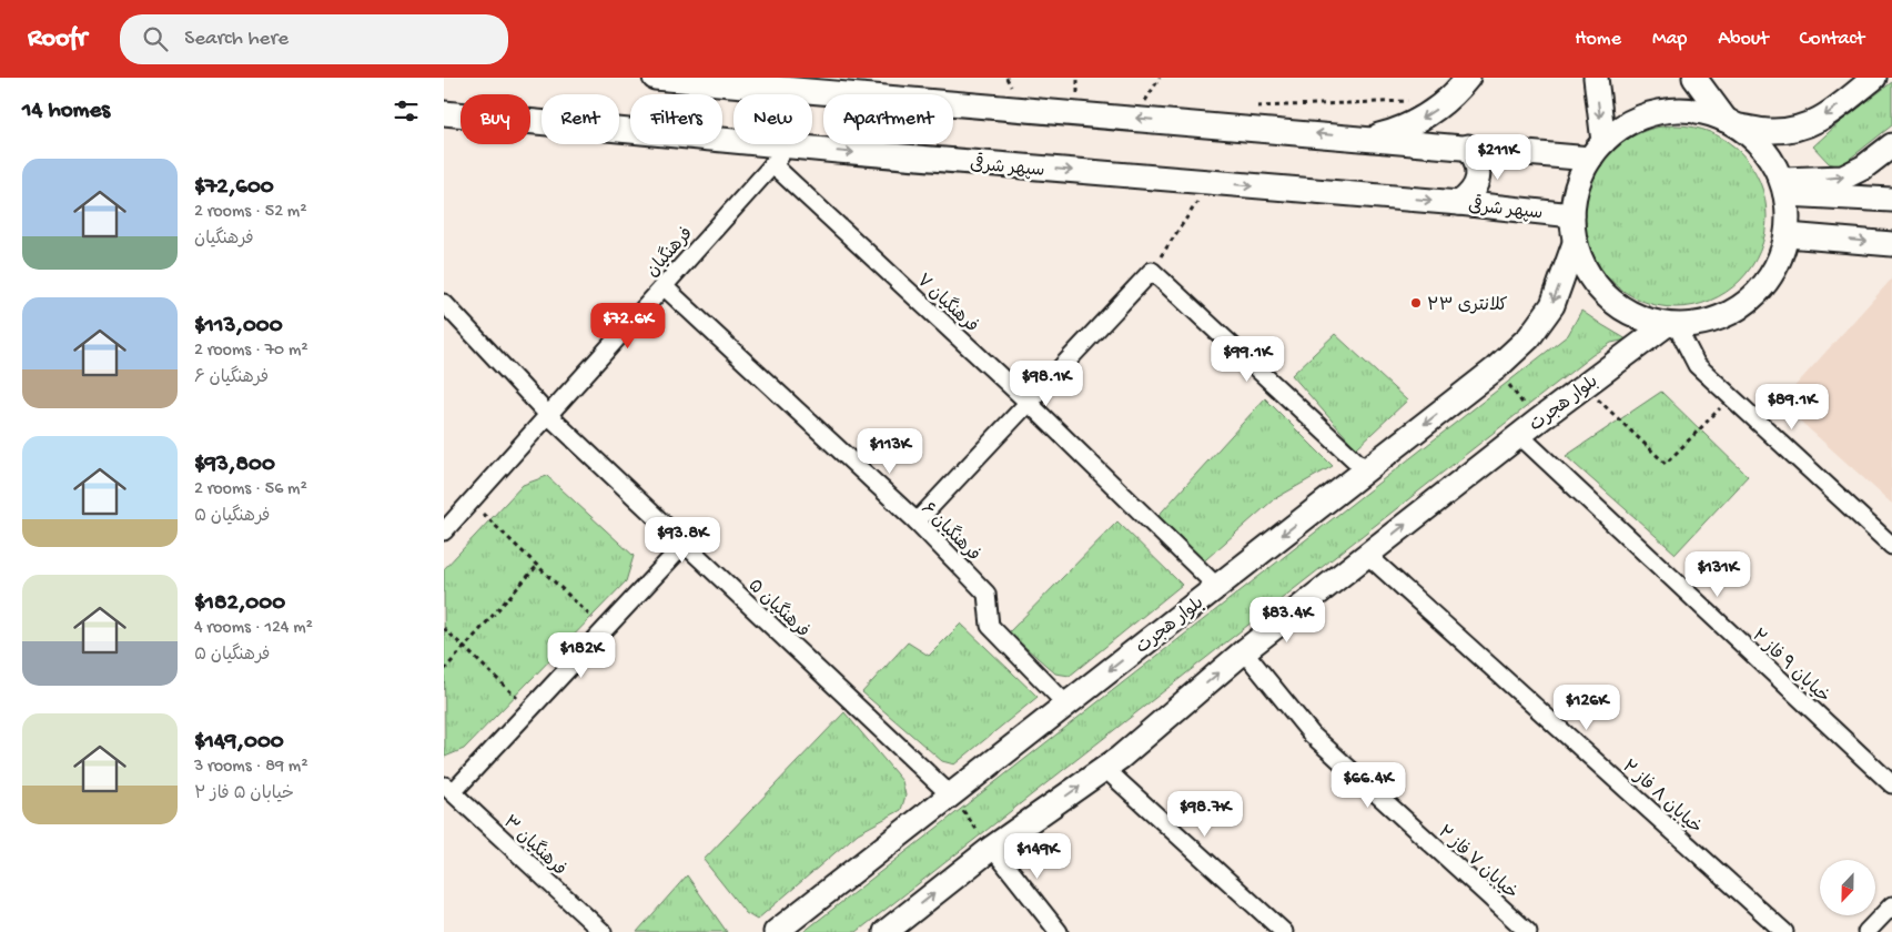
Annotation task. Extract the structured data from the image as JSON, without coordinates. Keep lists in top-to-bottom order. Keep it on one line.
{"streets":{"main road":["سپهر شرقی","بلوار هجرت"],"street":["فرهنگیان","فرهنگیان ۷","فرهنگیان ۶","فرهنگیان ۵","خیابان ۹ فاز ۲","خیابان ۸ فاز ۲","فرهنگیان ۳","خیابان ۷ فاز ۲"]},"crossings":[["سپهر شرقی","فرهنگیان"],["فرهنگیان","فرهنگیان ۷"],["فرهنگیان","فرهنگیان ۶"],["فرهنگیان","فرهنگیان ۵"],["فرهنگیان ۷","بلوار هجرت"],["بلوار هجرت","فرهنگیان ۶"],["بلوار هجرت","فرهنگیان ۵"],["بلوار هجرت","خیابان ۹ فاز ۲"],["بلوار هجرت","خیابان ۸ فاز ۲"],["بلوار هجرت","خیابان ۷ فاز ۲"]],"places":["کلانتری ۲۳"],"north":"bottom","page":{"header":"Roofr","search":"Search here","nav":["Home","Map","About","Contact"],"heading":"14 homes","chip":["Buy","Rent","Filters","New","Apartment"],"price":["$211K","$72.6K","$99.1K","$98.1K","$89.1K","$113K","$93.8K","$131K","$83.4K","$182K","$126K","$66.4K","$98.7K","$149K"],"list":[{"name":"$72,600","note":"2 rooms · 52 m² · فرهنگیان"},{"name":"$113,000","note":"2 rooms · 70 m² · فرهنگیان ۶"},{"name":"$93,800","note":"2 rooms · 56 m² · فرهنگیان ۵"},{"name":"$182,000","note":"4 rooms · 124 m² · فرهنگیان ۵"},{"name":"$149,000","note":"3 rooms · 89 m² · خیابان ۵ فاز ۲"}]}}
